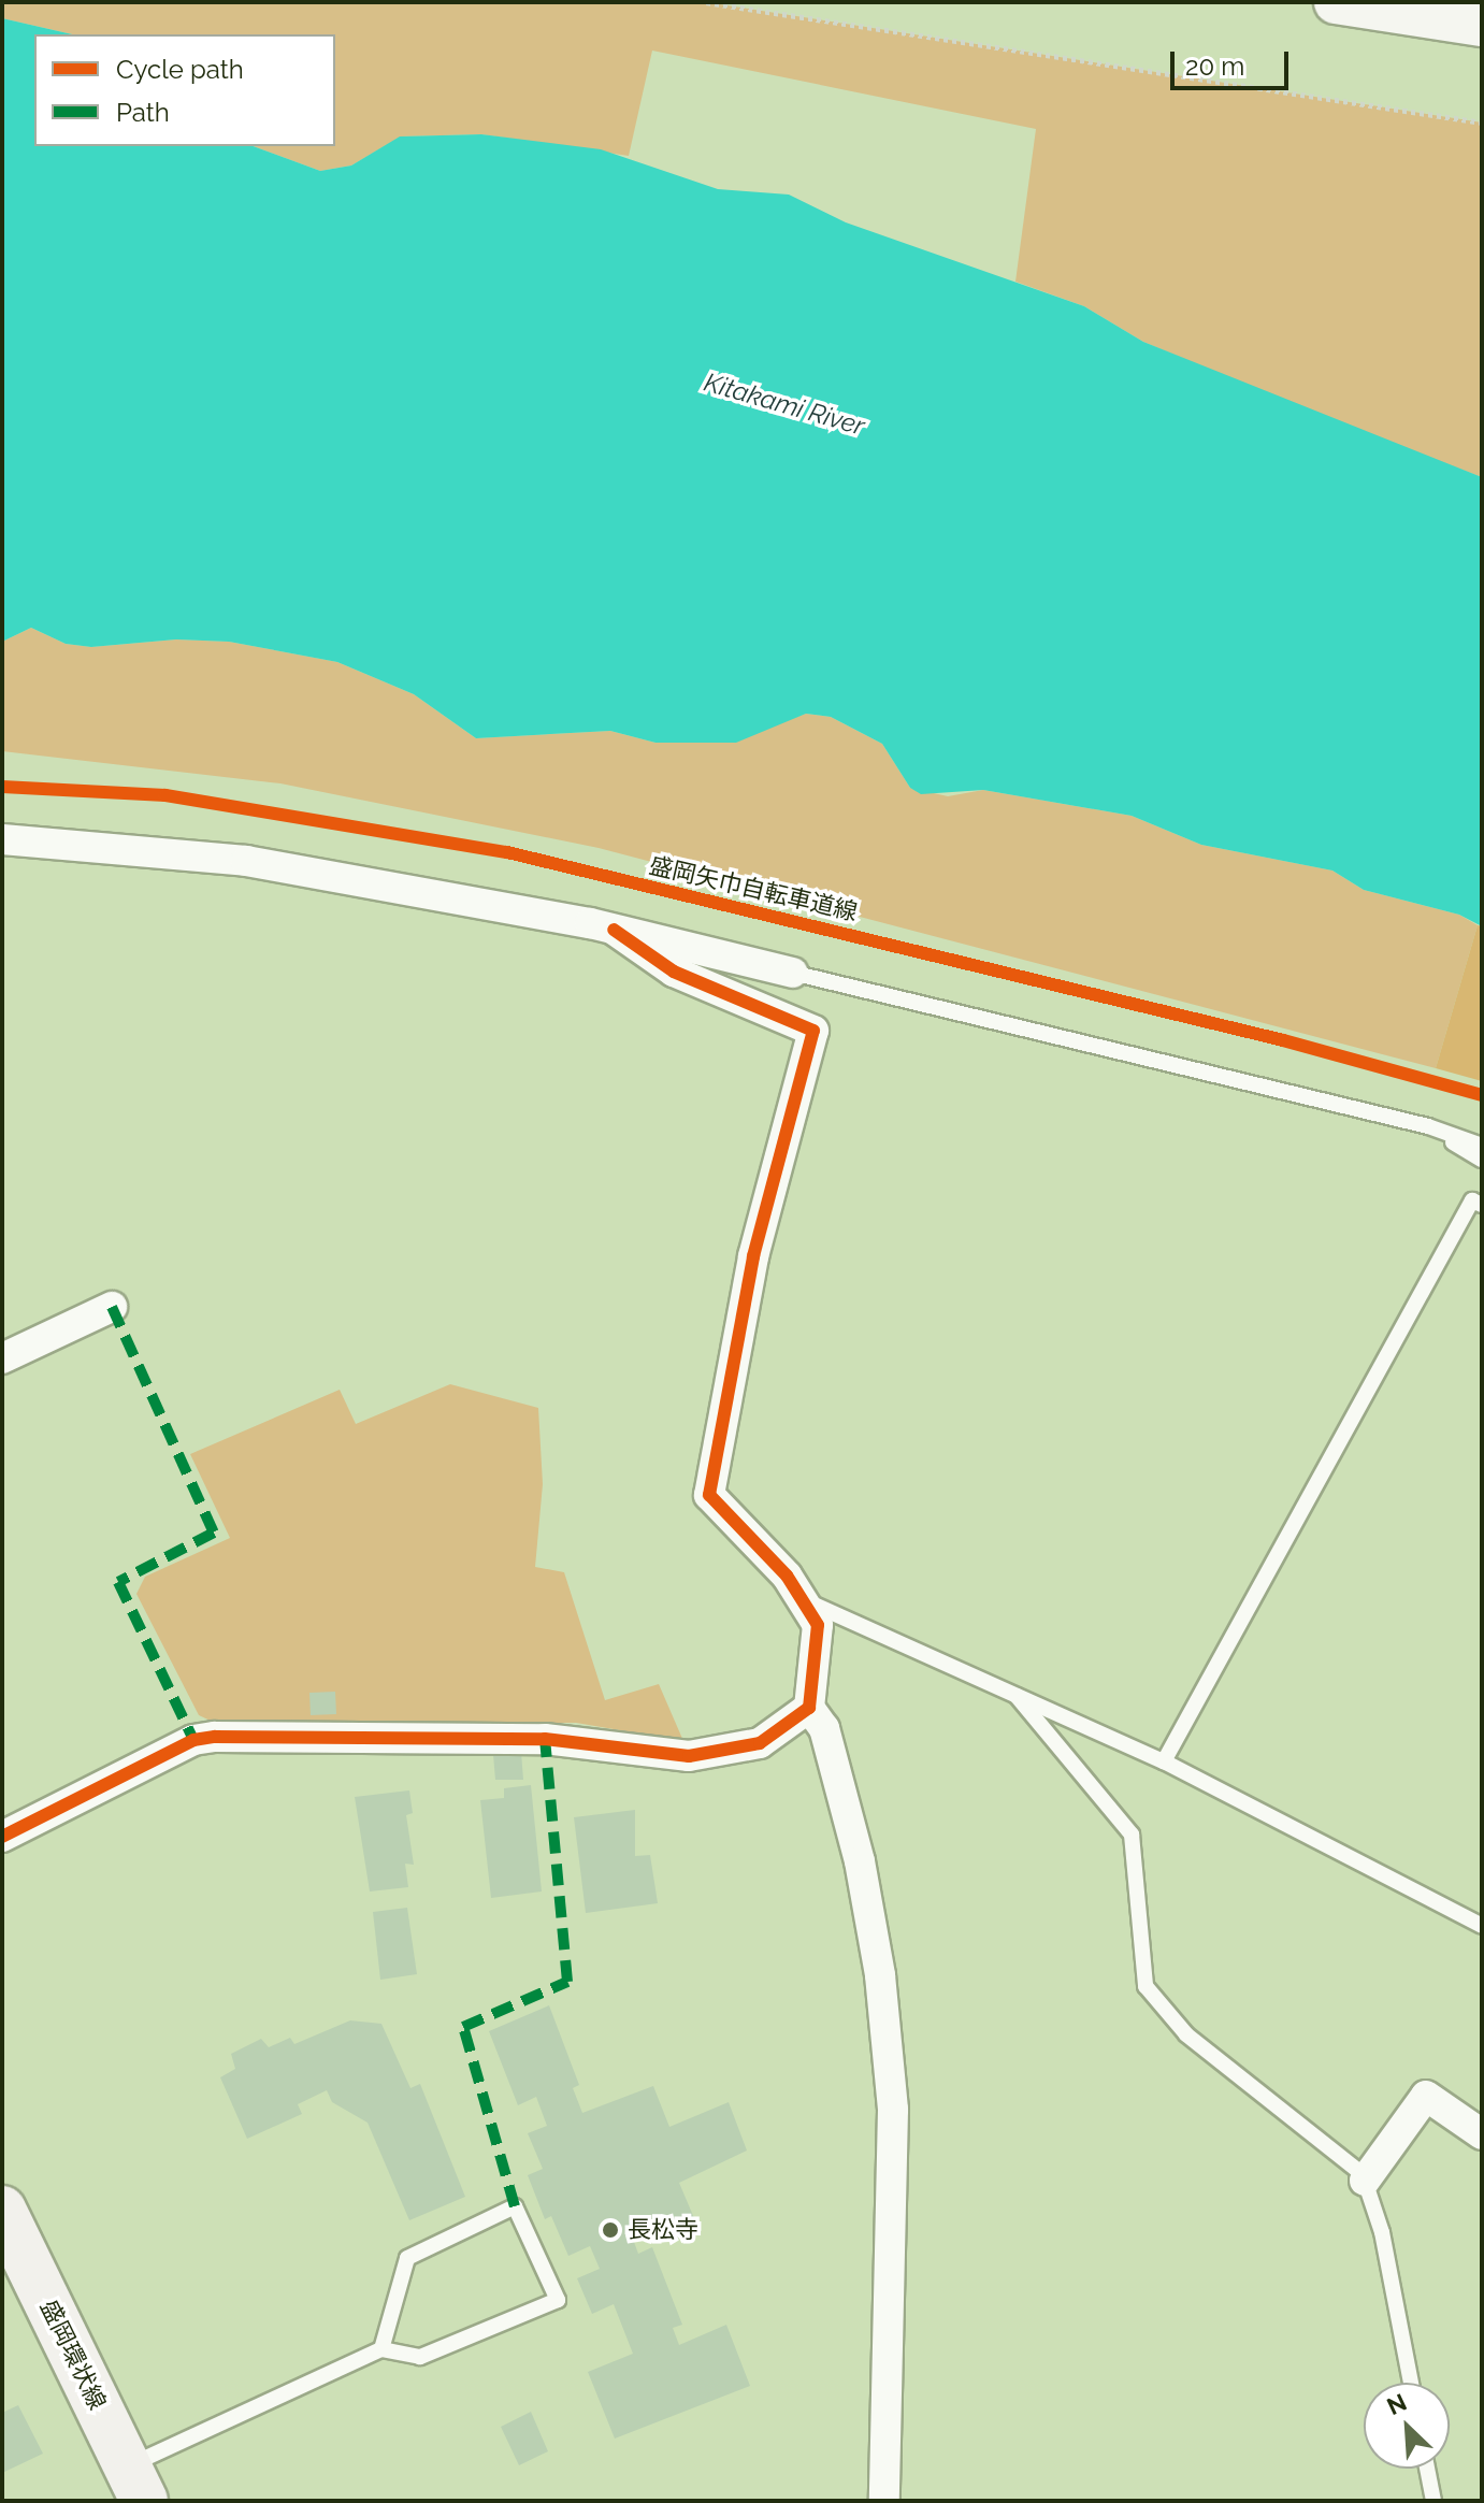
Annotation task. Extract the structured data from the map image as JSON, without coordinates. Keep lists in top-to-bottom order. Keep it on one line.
{"streets":{"main road":["盛岡環状線"],"cycle path":["盛岡矢巾自転車道線"]},"water":["Kitakami River"],"places":["長松寺"],"legend":["Cycle path","Path"],"scale_bar":"20 m","north":"top left"}
